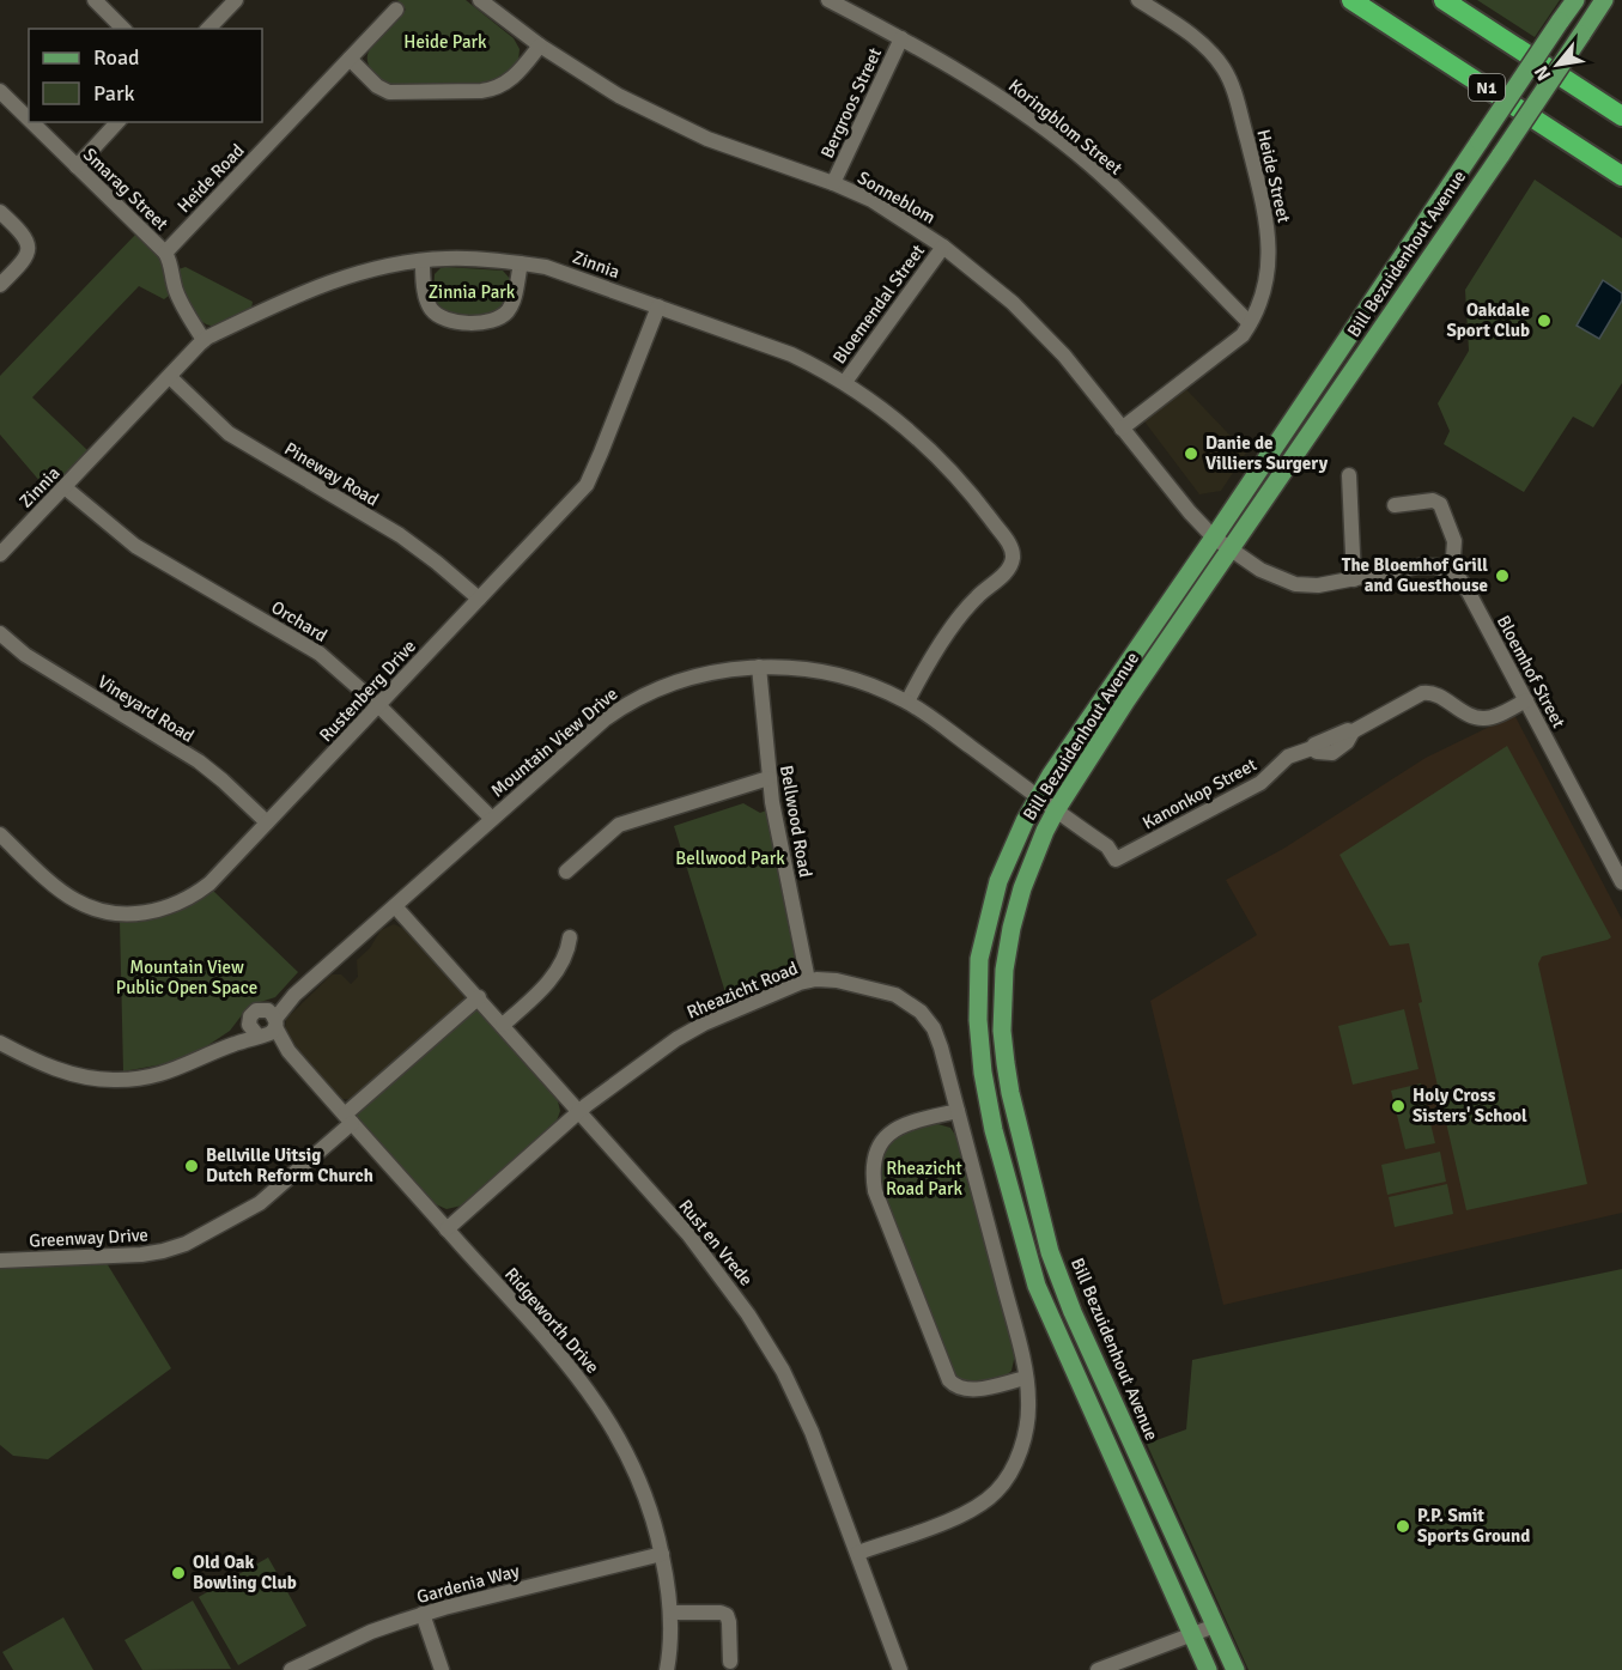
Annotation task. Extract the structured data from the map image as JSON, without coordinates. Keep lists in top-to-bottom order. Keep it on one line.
{"streets":{"highway":["N1"],"main road":["Bill Bezuidenhout Avenue"],"street":["Bergroos Street","Koringblom Street","Heide Street","Heide Road","Smarag Street","Sonneblom","Zinnia","Bloemendal Street","Pineway Road","Orchard","Bloemhof Street","Rustenberg Drive","Vineyard Road","Mountain View Drive","Kanonkop Street","Bellwood Road","Rheazicht Road","Greenway Drive","Rust en Vrede","Ridgeworth Drive","Gardenia Way"]},"crossings":[["Bergroos Street","Koringblom Street"],["Bergroos Street","Sonneblom"],["Koringblom Street","Heide Street"],["Heide Street","Sonneblom"],["Heide Road","Smarag Street"],["Sonneblom","Bill Bezuidenhout Avenue"],["Sonneblom","Bloemendal Street"],["Bill Bezuidenhout Avenue","Mountain View Drive"],["Zinnia","Bloemendal Street"],["Zinnia","Pineway Road"],["Zinnia","Orchard"],["Zinnia","Rustenberg Drive"],["Zinnia","Mountain View Drive"],["Pineway Road","Rustenberg Drive"],["Orchard","Rustenberg Drive"],["Orchard","Mountain View Drive"],["Bloemhof Street","Kanonkop Street"],["Rustenberg Drive","Vineyard Road"],["Mountain View Drive","Kanonkop Street"],["Mountain View Drive","Bellwood Road"],["Mountain View Drive","Rust en Vrede"],["Mountain View Drive","Ridgeworth Drive"],["Bellwood Road","Rheazicht Road"],["Rheazicht Road","Rust en Vrede"],["Rheazicht Road","Ridgeworth Drive"],["Greenway Drive","Rust en Vrede"],["Greenway Drive","Ridgeworth Drive"],["Ridgeworth Drive","Gardenia Way"]],"parks":["Heide Park","Zinnia Park","Bellwood Park","Mountain View Public Open Space","Rheazicht Road Park"],"places":["Oakdale Sport Club","Danie de Villiers Surgery","The Bloemhof Grill and Guesthouse","Holy Cross Sisters' School","Bellville Uitsig Dutch Reform Church","P.P. Smit Sports Ground","Old Oak Bowling Club"],"legend":["Road","Park"],"north":"bottom left"}
